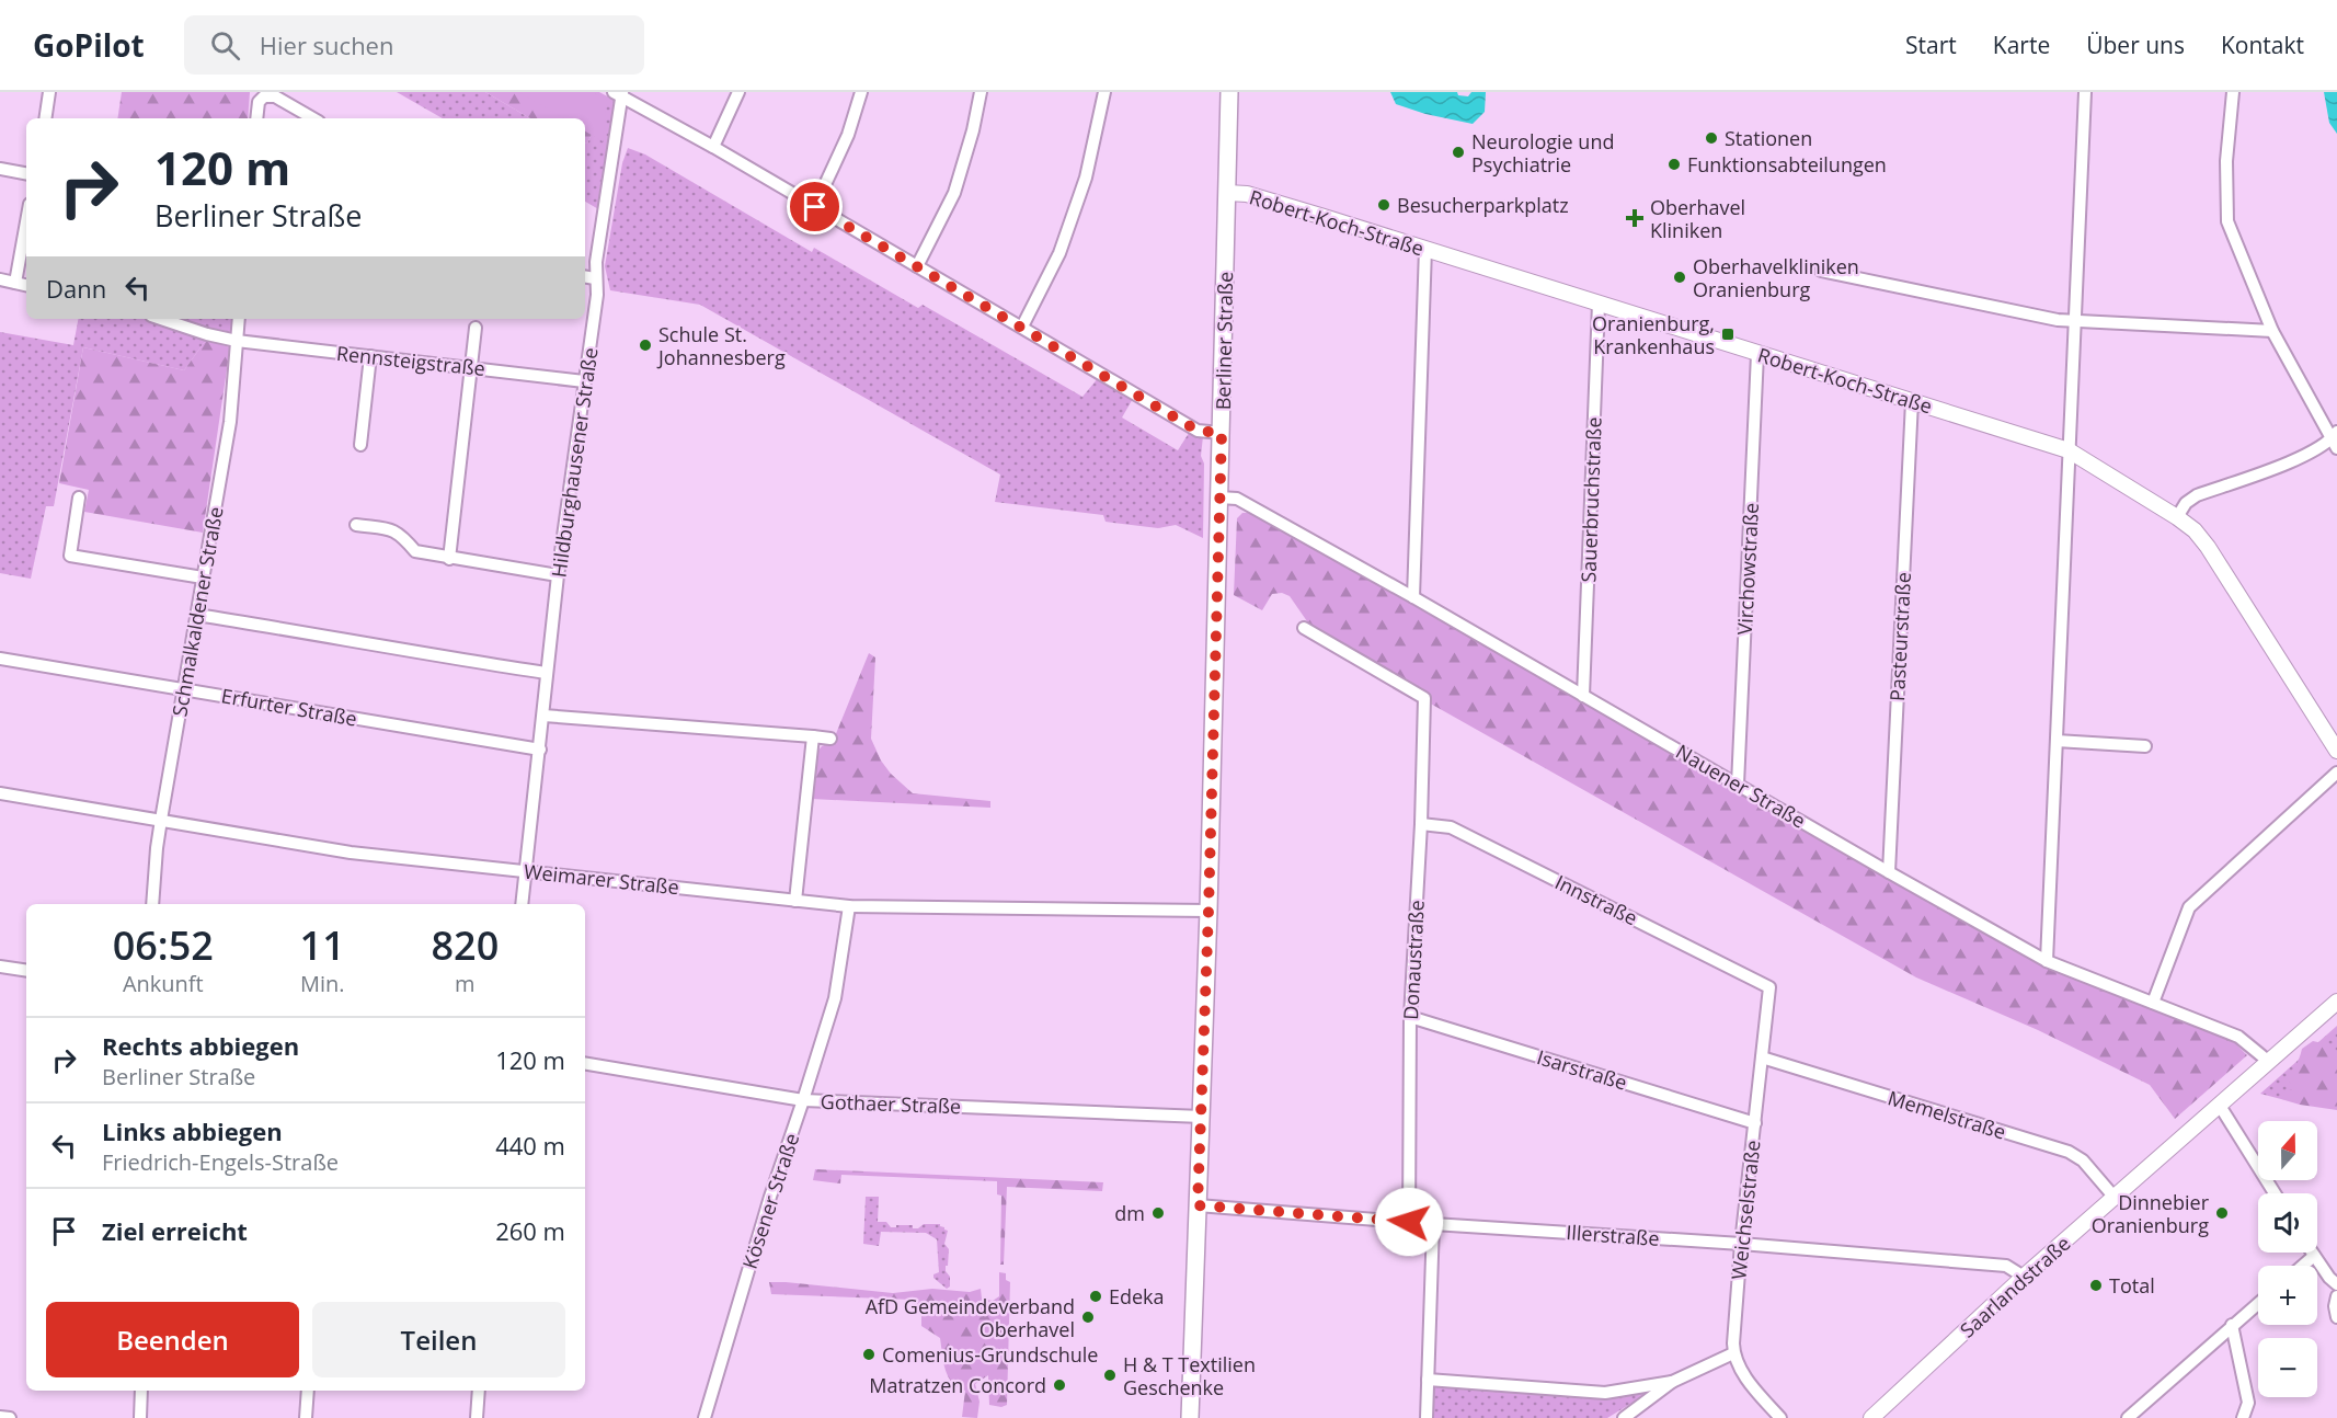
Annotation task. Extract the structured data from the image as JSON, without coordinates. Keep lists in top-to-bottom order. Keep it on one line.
{"streets":{"main road":["Berliner Straße"],"street":["Robert-Koch-Straße","Rennsteigstraße","Hildburghausener Straße","Sauerbruchstraße","Virchowstraße","Schmalkaldener Straße","Pasteurstraße","Erfurter Straße","Nauener Straße","Weimarer Straße","Innstraße","Donaustraße","Isarstraße","Gothaer Straße","Memelstraße","Kösener Straße","Weichselstraße","Illerstraße","Saarlandstraße"]},"crossings":[["Robert-Koch-Straße","Berliner Straße"],["Robert-Koch-Straße","Sauerbruchstraße"],["Robert-Koch-Straße","Virchowstraße"],["Robert-Koch-Straße","Pasteurstraße"],["Berliner Straße","Nauener Straße"],["Berliner Straße","Weimarer Straße"],["Berliner Straße","Gothaer Straße"],["Berliner Straße","Illerstraße"],["Rennsteigstraße","Hildburghausener Straße"],["Rennsteigstraße","Schmalkaldener Straße"],["Hildburghausener Straße","Erfurter Straße"],["Hildburghausener Straße","Weimarer Straße"],["Sauerbruchstraße","Nauener Straße"],["Virchowstraße","Nauener Straße"],["Schmalkaldener Straße","Erfurter Straße"],["Schmalkaldener Straße","Weimarer Straße"],["Pasteurstraße","Nauener Straße"],["Nauener Straße","Saarlandstraße"],["Weimarer Straße","Kösener Straße"],["Innstraße","Donaustraße"],["Innstraße","Weichselstraße"],["Donaustraße","Isarstraße"],["Donaustraße","Illerstraße"],["Isarstraße","Weichselstraße"],["Gothaer Straße","Kösener Straße"],["Memelstraße","Weichselstraße"],["Memelstraße","Saarlandstraße"],["Weichselstraße","Illerstraße"],["Illerstraße","Saarlandstraße"]],"places":{"other":["Stationen","Neurologie und Psychiatrie","Funktionsabteilungen","Besucherparkplatz","Oberhavelkliniken Oranienburg","Schule St. Johannesberg","dm","Dinnebier Oranienburg","Total","Edeka","AfD Gemeindeverband Oberhavel","Comenius-Grundschule","H & T Textilien Geschenke","Matratzen Concord"],"health":["Oberhavel Kliniken"],"transit":["Oranienburg, Krankenhaus"]},"north":"top","page":{"header":"GoPilot","search":"Hier suchen","nav":["Start","Karte","Über uns","Kontakt"],"turn":["120 m","Berliner Straße"],"then":"Dann","eta":["06:52","Ankunft","11","Min.","820","m"],"list":[{"name":"Rechts abbiegen","note":"Berliner Straße","value":"120 m"},{"name":"Links abbiegen","note":"Friedrich-Engels-Straße","value":"440 m"},{"name":"Ziel erreicht","value":"260 m"}],"map_buttons":["+","−"],"buttons":["Beenden","Teilen"]}}
